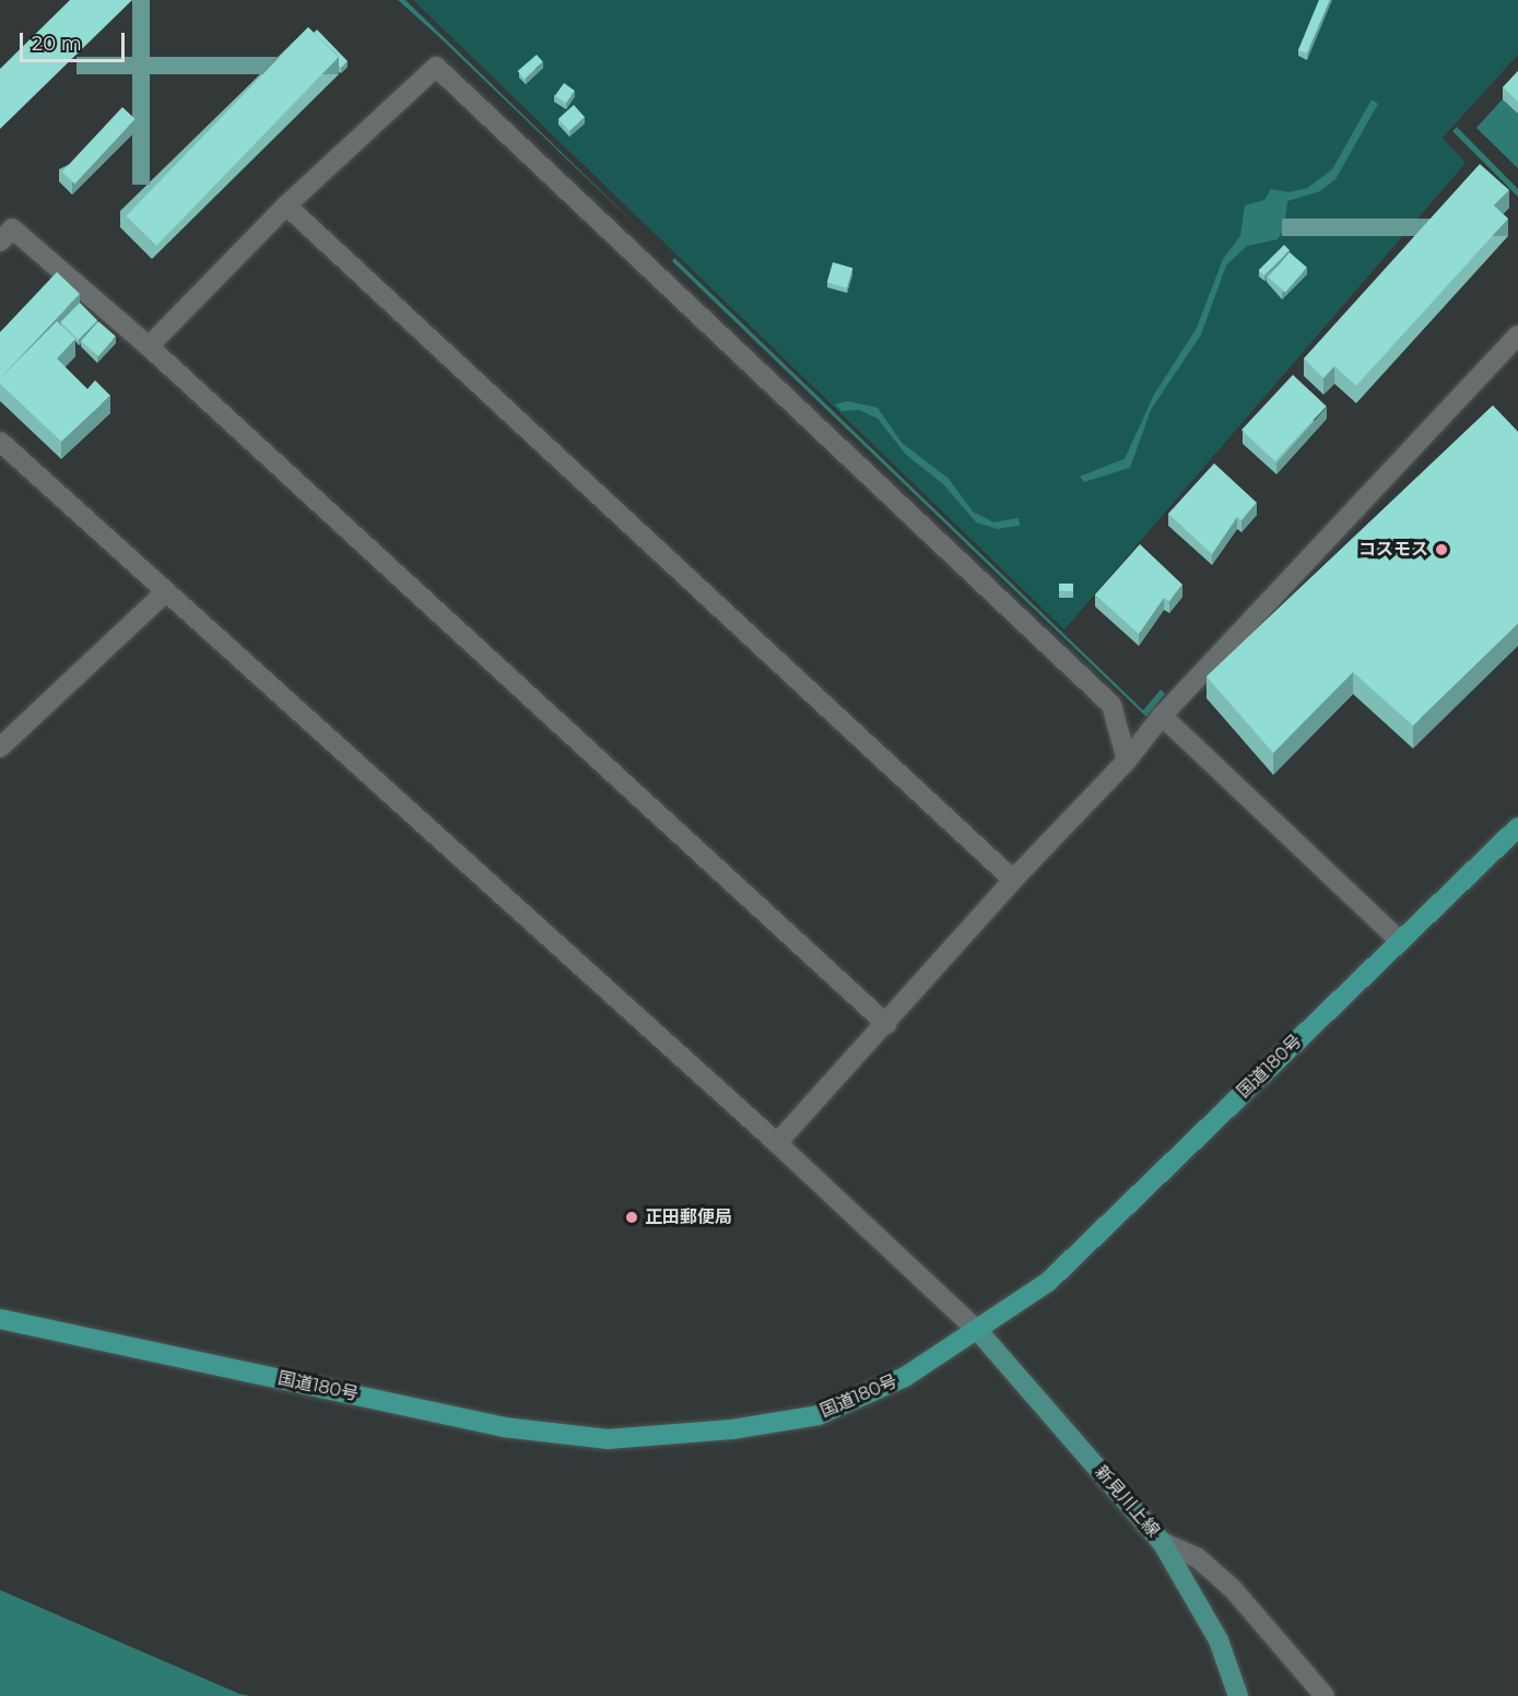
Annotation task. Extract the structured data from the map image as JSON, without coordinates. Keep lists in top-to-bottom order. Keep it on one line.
{"streets":{"highway":["国道180号"],"main road":["新見川上線"]},"crossings":[["国道180号","新見川上線"]],"places":["コスモス","正田郵便局"],"scale_bar":"20 m"}
